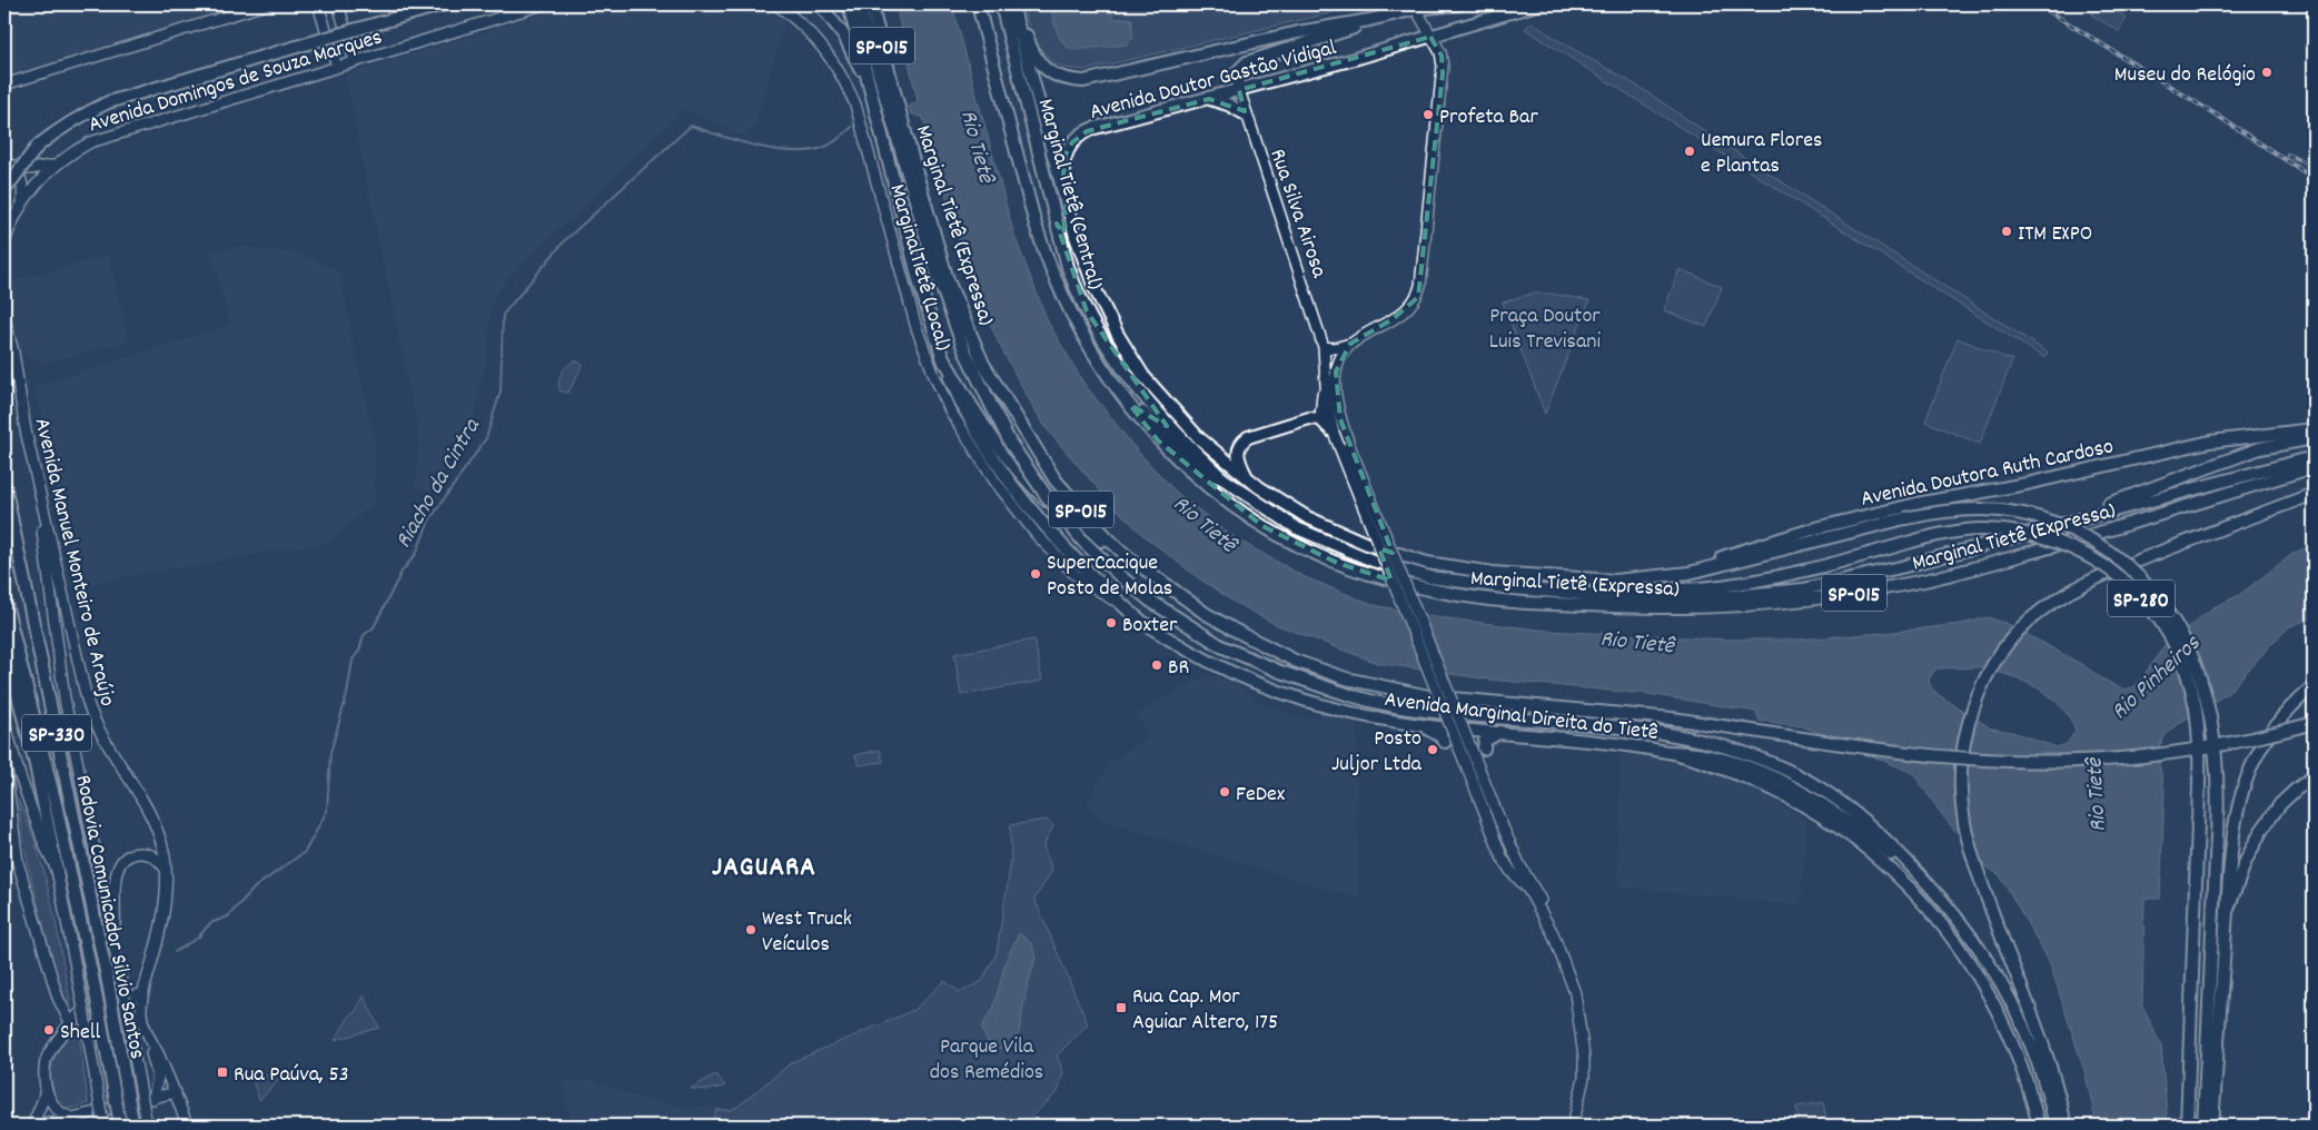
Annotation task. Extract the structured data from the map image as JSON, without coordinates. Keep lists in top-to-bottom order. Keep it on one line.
{"streets":{"highway":["SP-015","Avenida Doutor Gastão Vidigal","Marginal Tietê (Central)","Marginal Tietê (Expressa)","Avenida Doutora Ruth Cardoso","SP-280","Avenida Marginal Direita do Tietê","SP-330","Rodovia Comunicador Silvio Santos"],"main road":["Avenida Domingos de Souza Marques","Rua Silva Airosa","MarginalTietê (Local)","Avenida Manuel Monteiro de Araújo"]},"crossings":[["SP-015","Marginal Tietê (Central)"],["SP-015","Marginal Tietê (Expressa)"],["SP-015","SP-280"],["Avenida Doutor Gastão Vidigal","Rua Silva Airosa"],["MarginalTietê (Local)","Avenida Marginal Direita do Tietê"]],"districts":["JAGUARA"],"water":["Rio Tietê","Riacho da Cintra","Rio Pinheiros"],"parks":["Praça Doutor Luis Trevisani","Parque Vila dos Remédios"],"places":{"other":["Museu do Relógio","Profeta Bar","Uemura Flores e Plantas","ITM EXPO","SuperCacique Posto de Molas","Boxter","BR","Posto Juljor Ltda","FeDex","West Truck Veículos","Shell"],"transit":["Rua Cap. Mor Aguiar Altero, 175","Rua Paúva, 53"]}}
